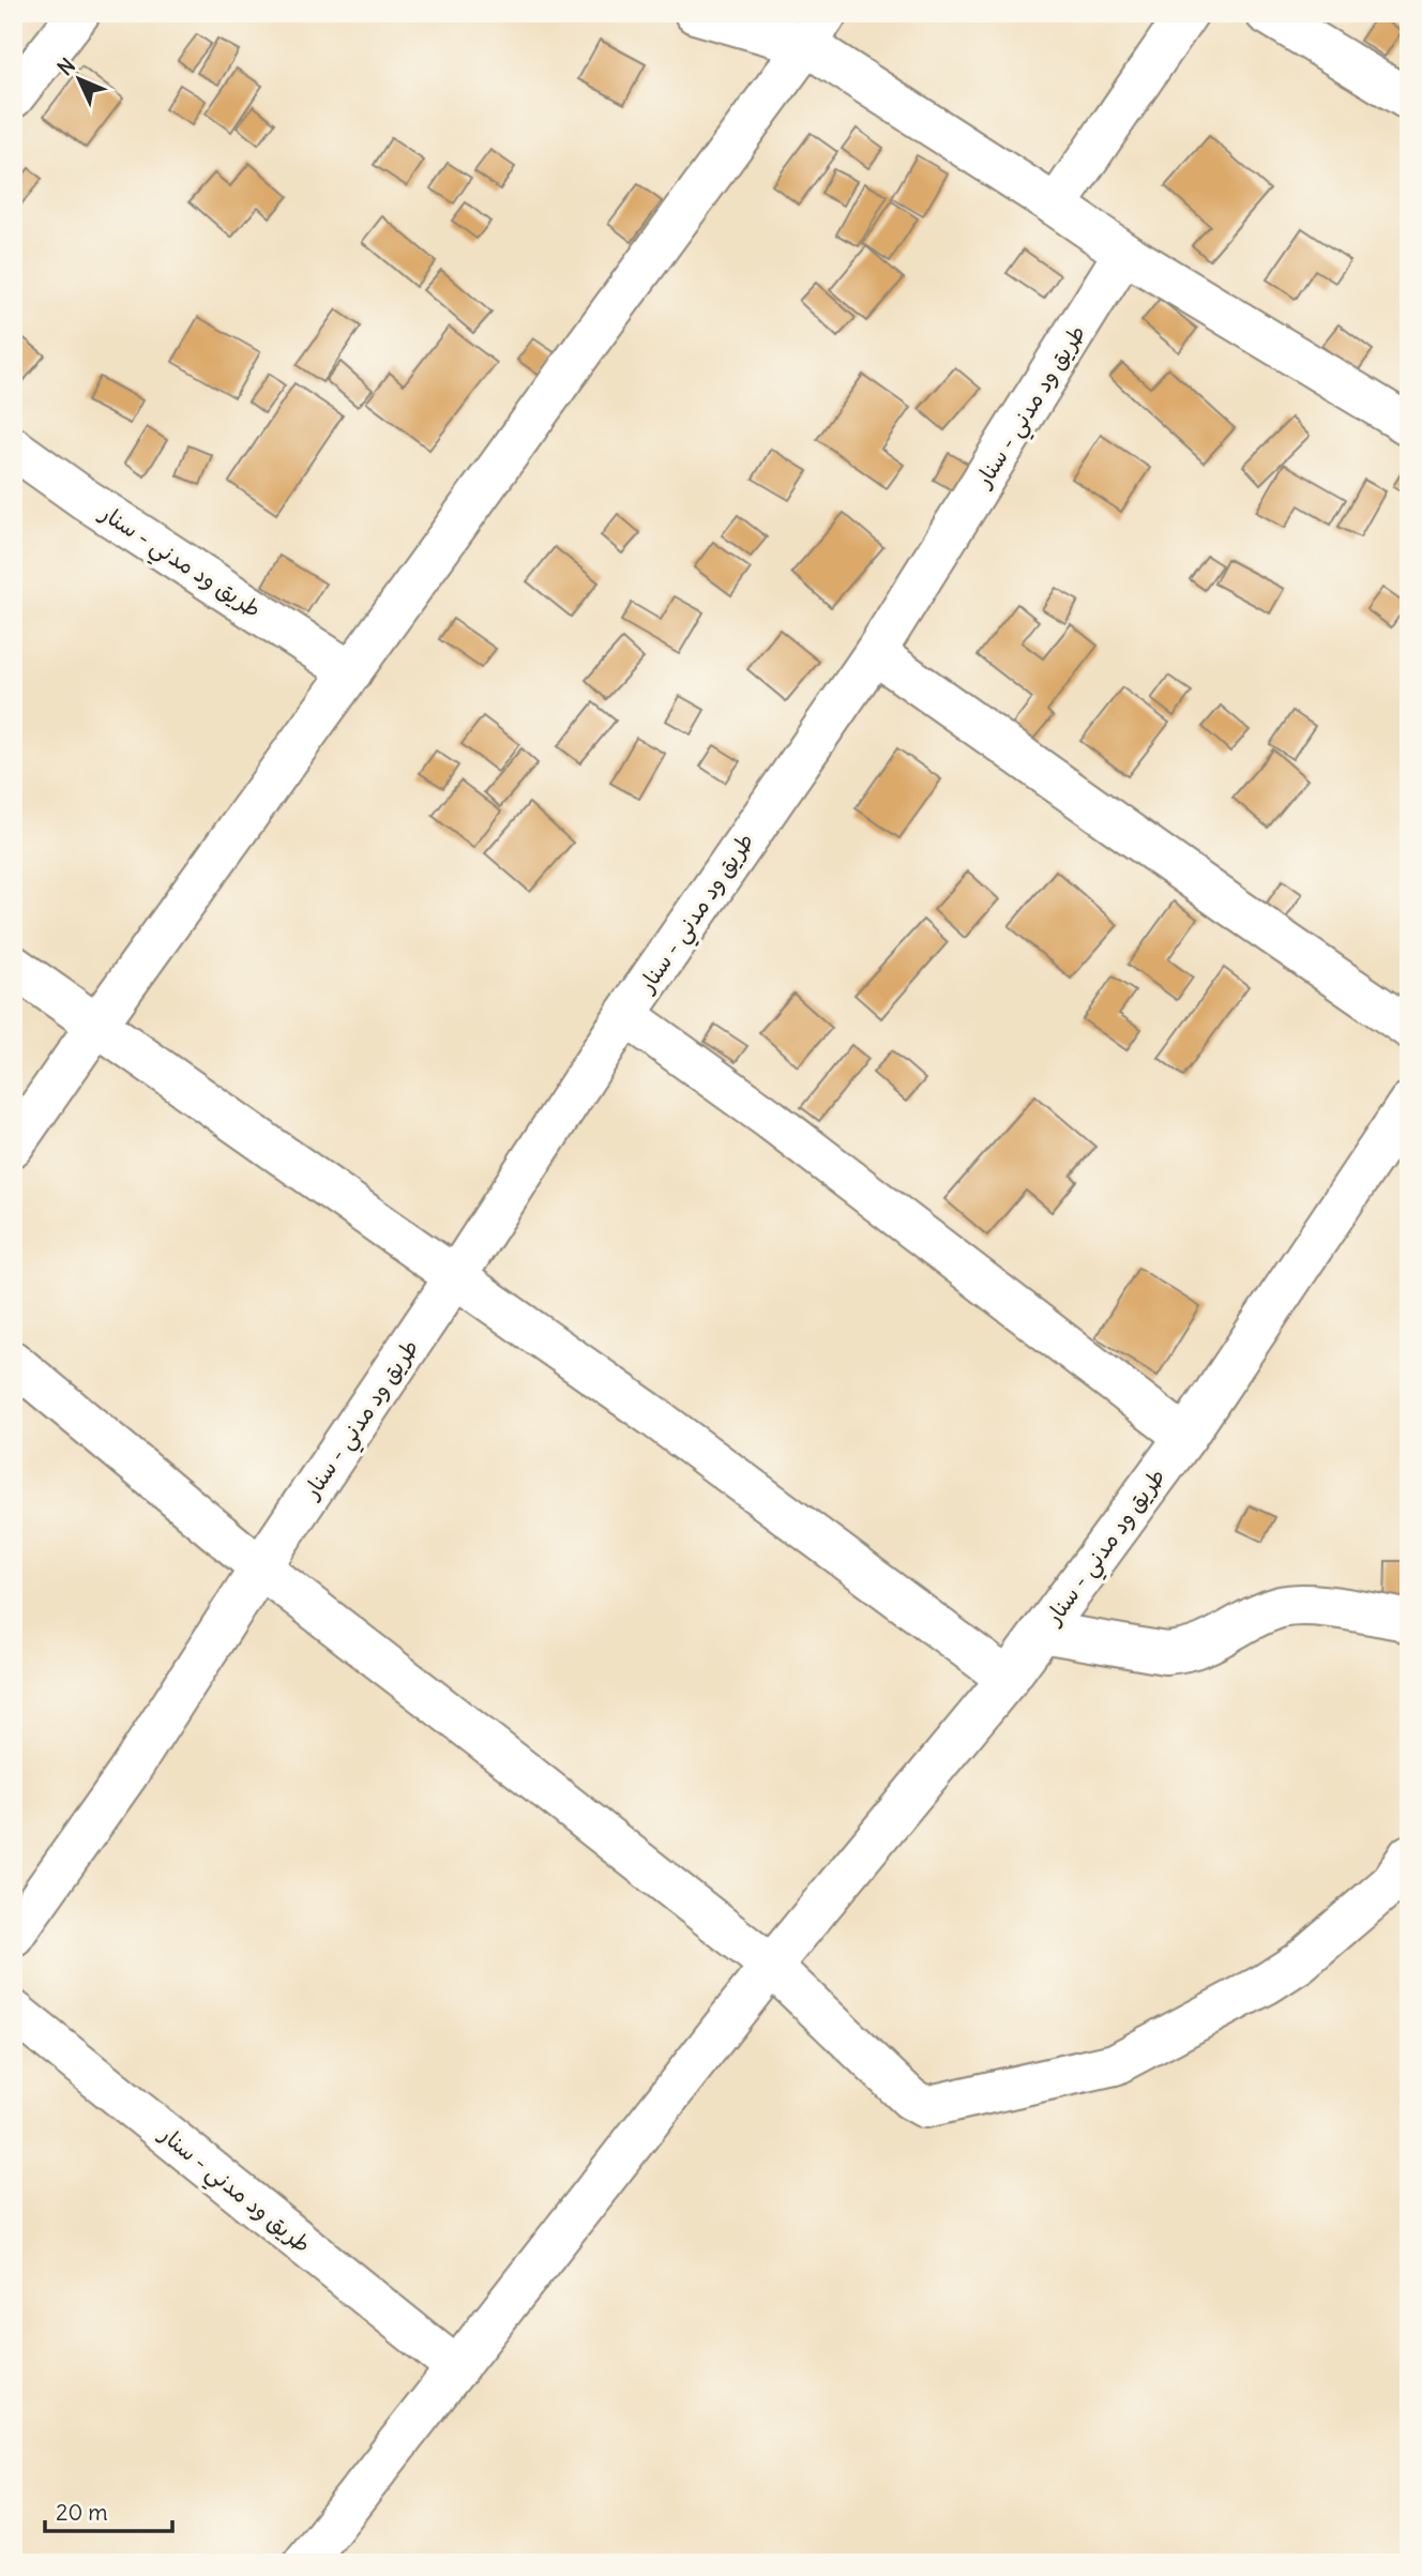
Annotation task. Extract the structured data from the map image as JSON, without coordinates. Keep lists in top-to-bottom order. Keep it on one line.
{"streets":{"street":["طريق ود مدني - سنار"]},"scale_bar":"20 m","north":"top left"}
